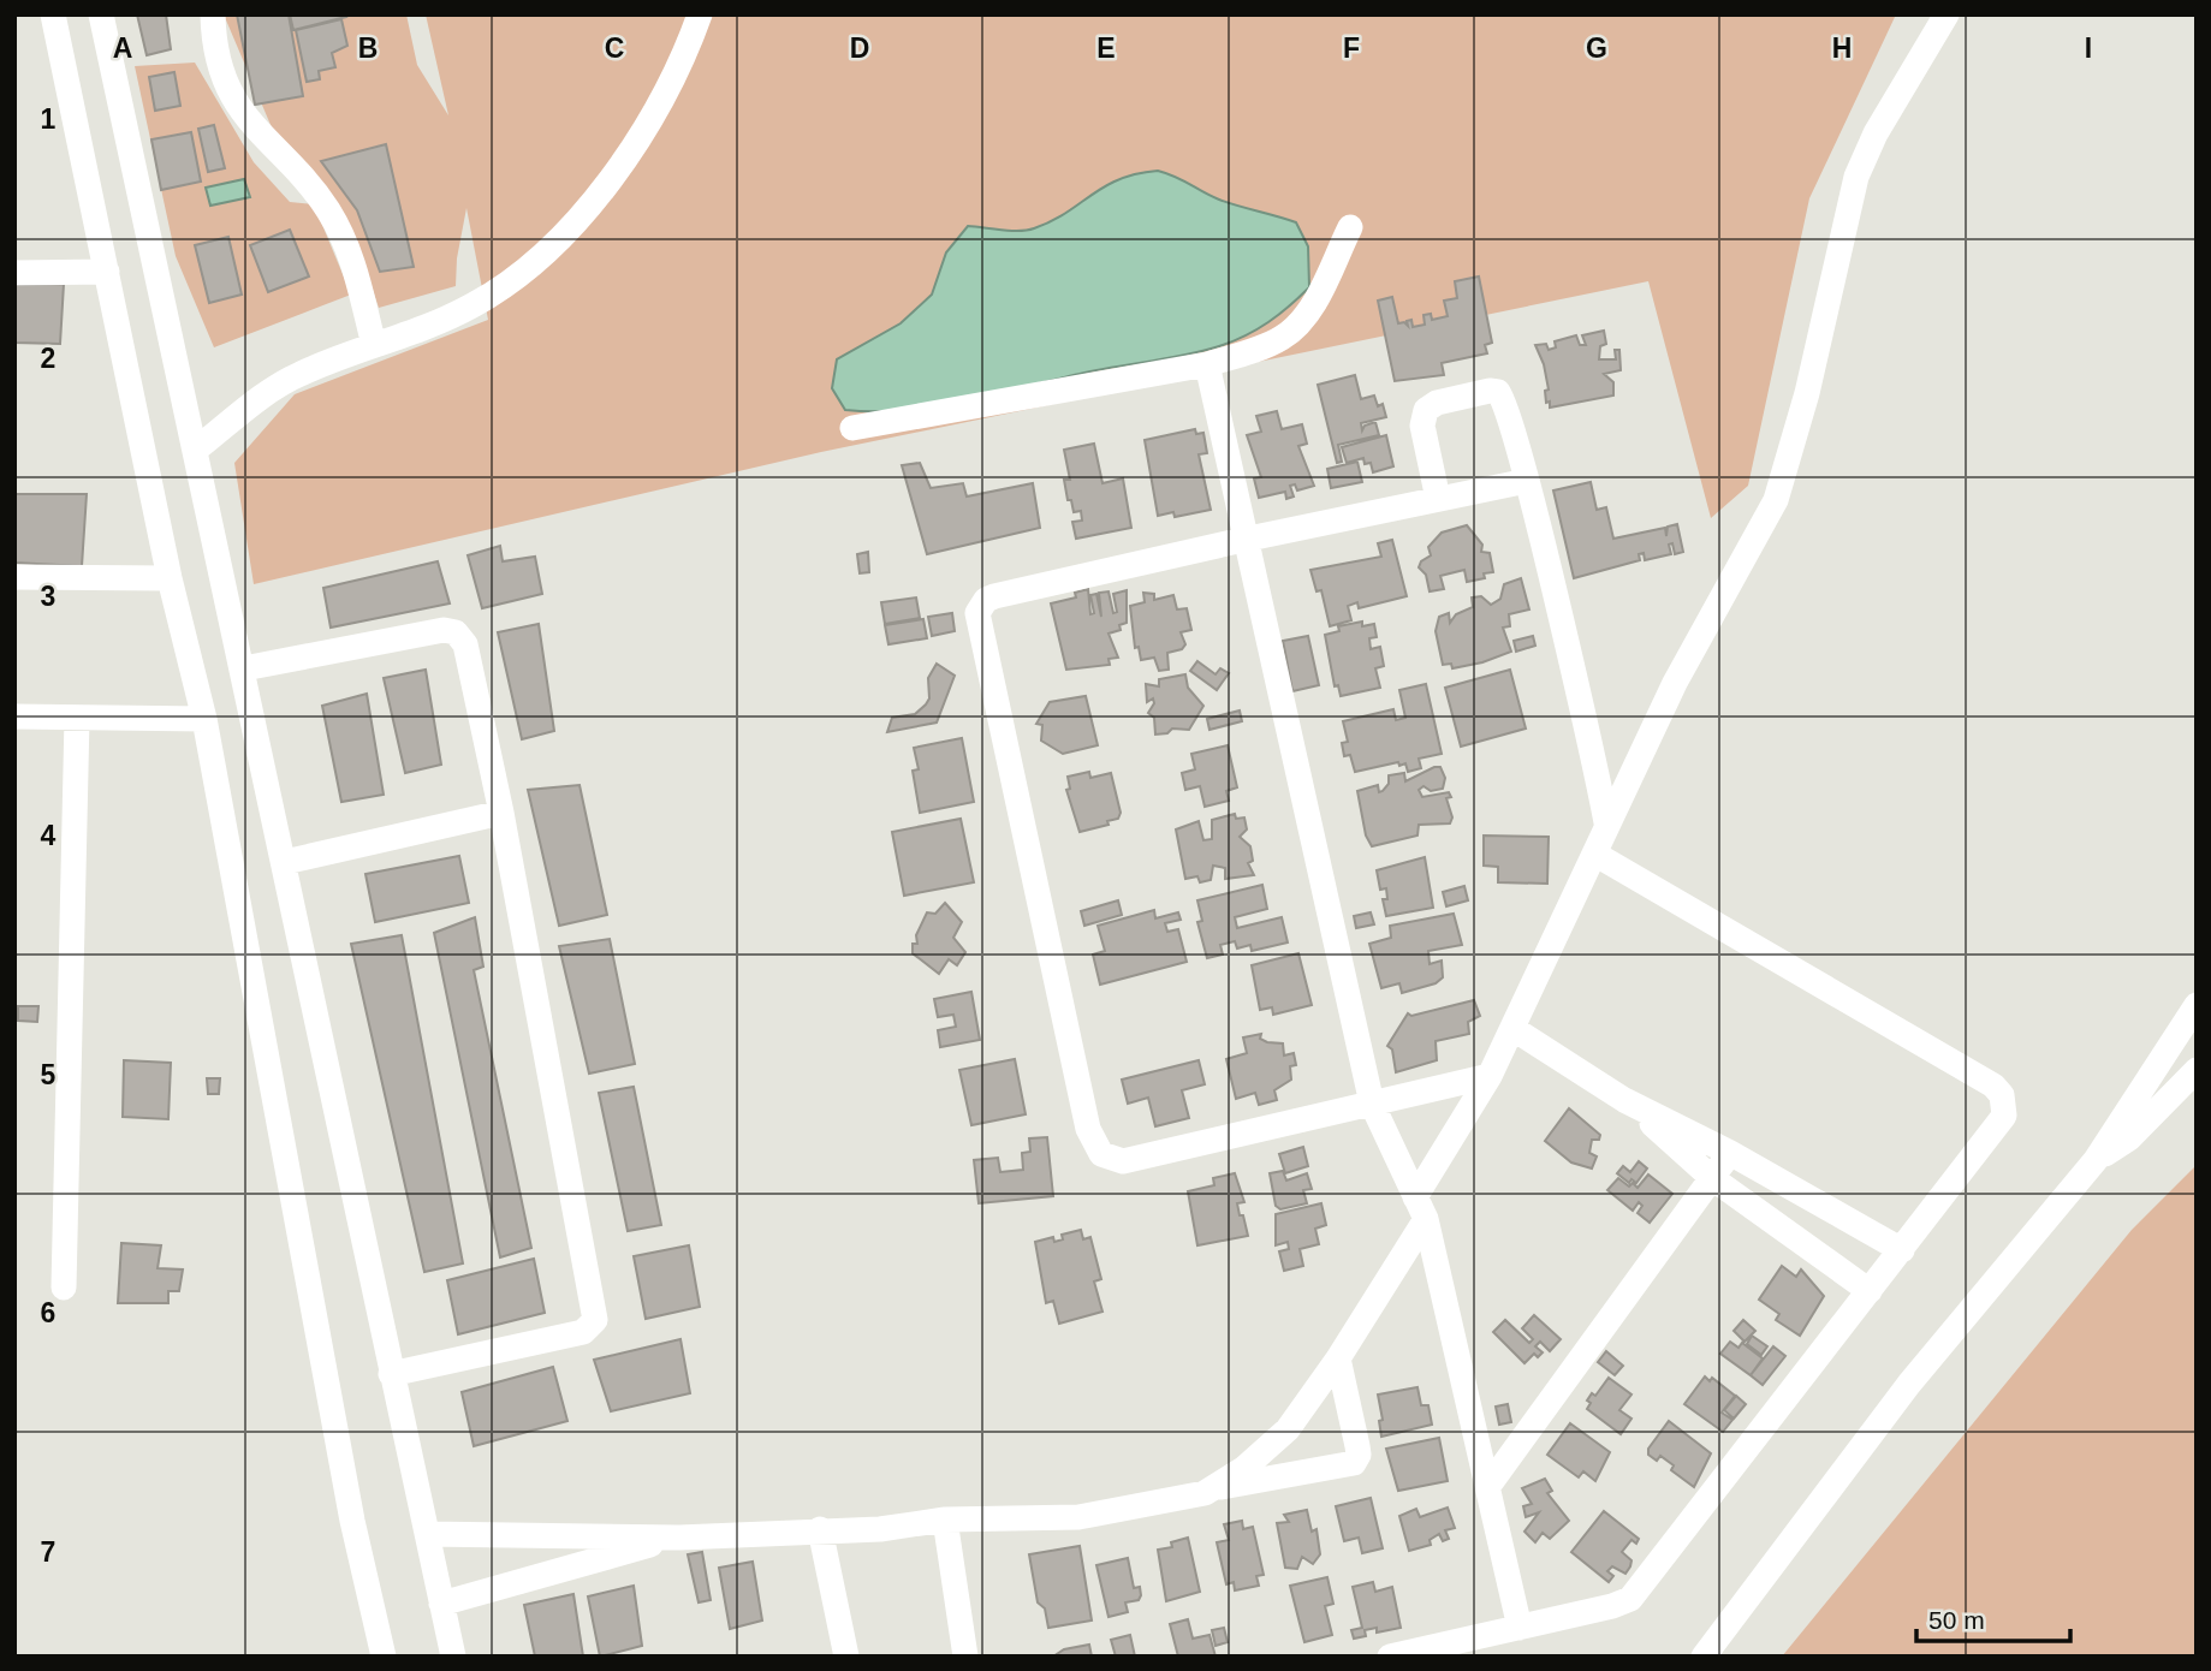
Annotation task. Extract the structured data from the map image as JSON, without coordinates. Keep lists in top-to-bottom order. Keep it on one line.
{"scale_bar":"50 m","grid":{"columns":["A","B","C","D","E","F","G","H","I"],"rows":["1","2","3","4","5","6","7"]}}
